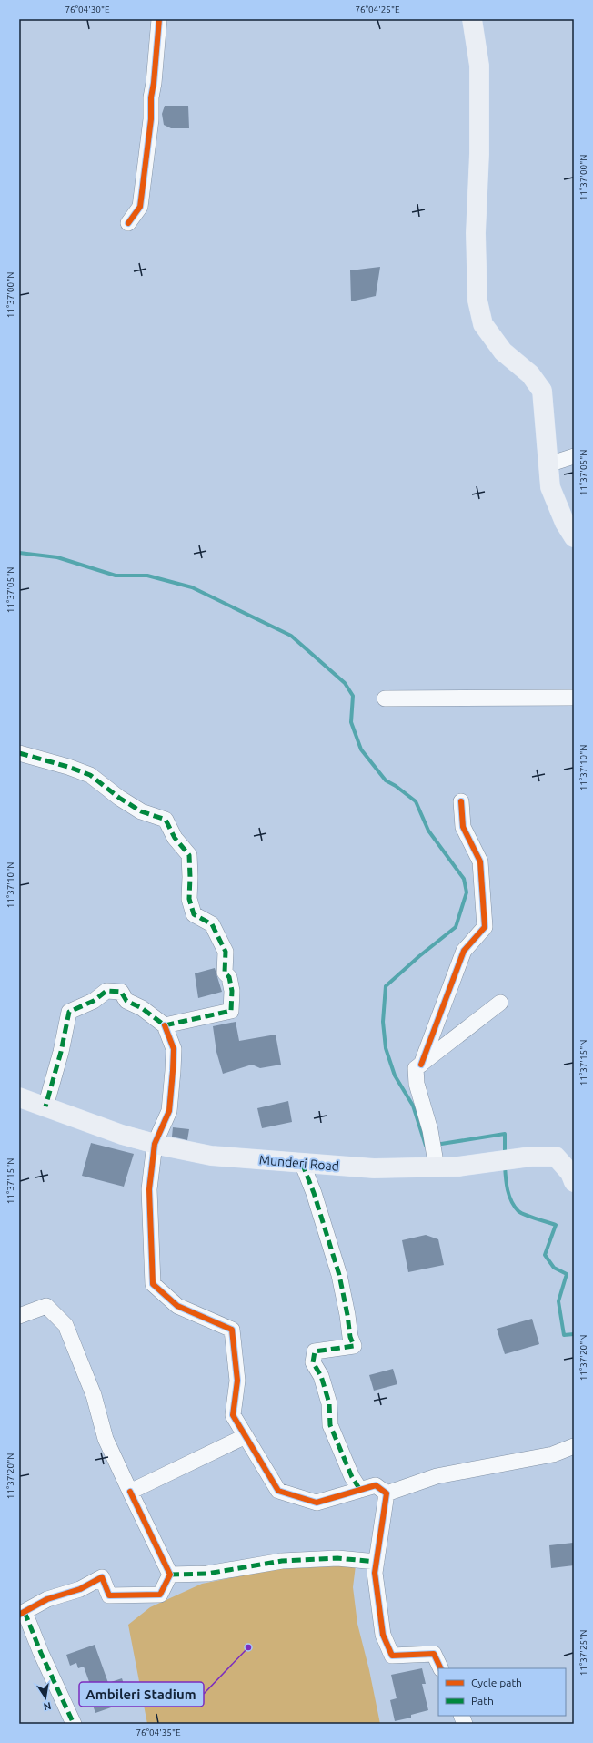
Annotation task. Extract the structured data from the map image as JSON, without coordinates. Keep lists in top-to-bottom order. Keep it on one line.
{"streets":{"main road":["Munderi Road"]},"places":["Ambileri Stadium"],"legend":["Cycle path","Path"],"north":"bottom","coordinates":["76°04'30\"E","76°04'25\"E","11°37'00\"N","11°37'05\"N","11°37'10\"N","11°37'15\"N","11°37'20\"N","11°37'25\"N","76°04'35\"E"]}
